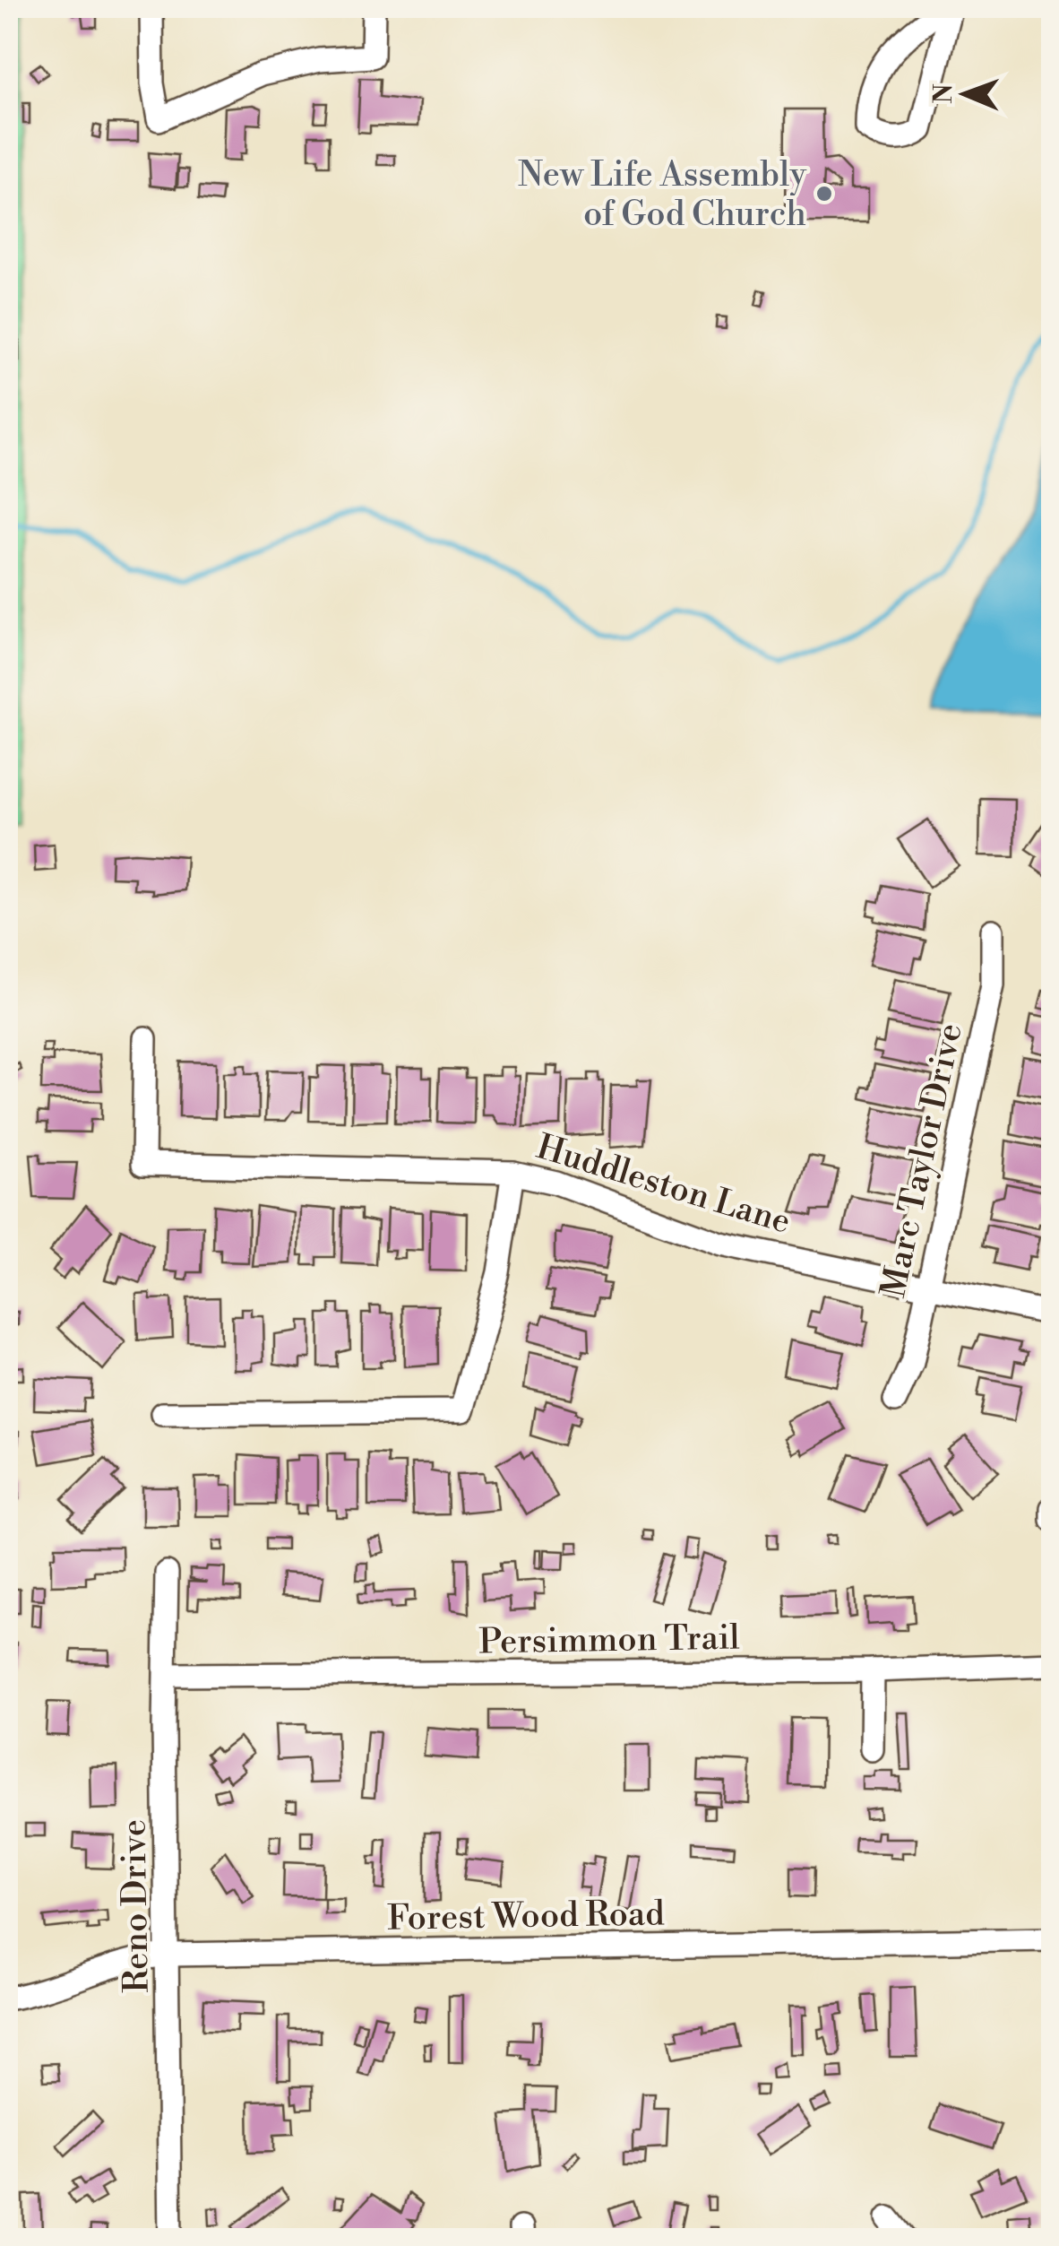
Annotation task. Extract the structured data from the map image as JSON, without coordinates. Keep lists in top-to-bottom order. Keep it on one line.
{"streets":{"street":["Marc Taylor Drive","Huddleston Lane","Persimmon Trail","Reno Drive","Forest Wood Road"]},"crossings":[["Marc Taylor Drive","Huddleston Lane"],["Persimmon Trail","Reno Drive"],["Reno Drive","Forest Wood Road"]],"places":["New Life Assembly of God Church"],"north":"left"}
